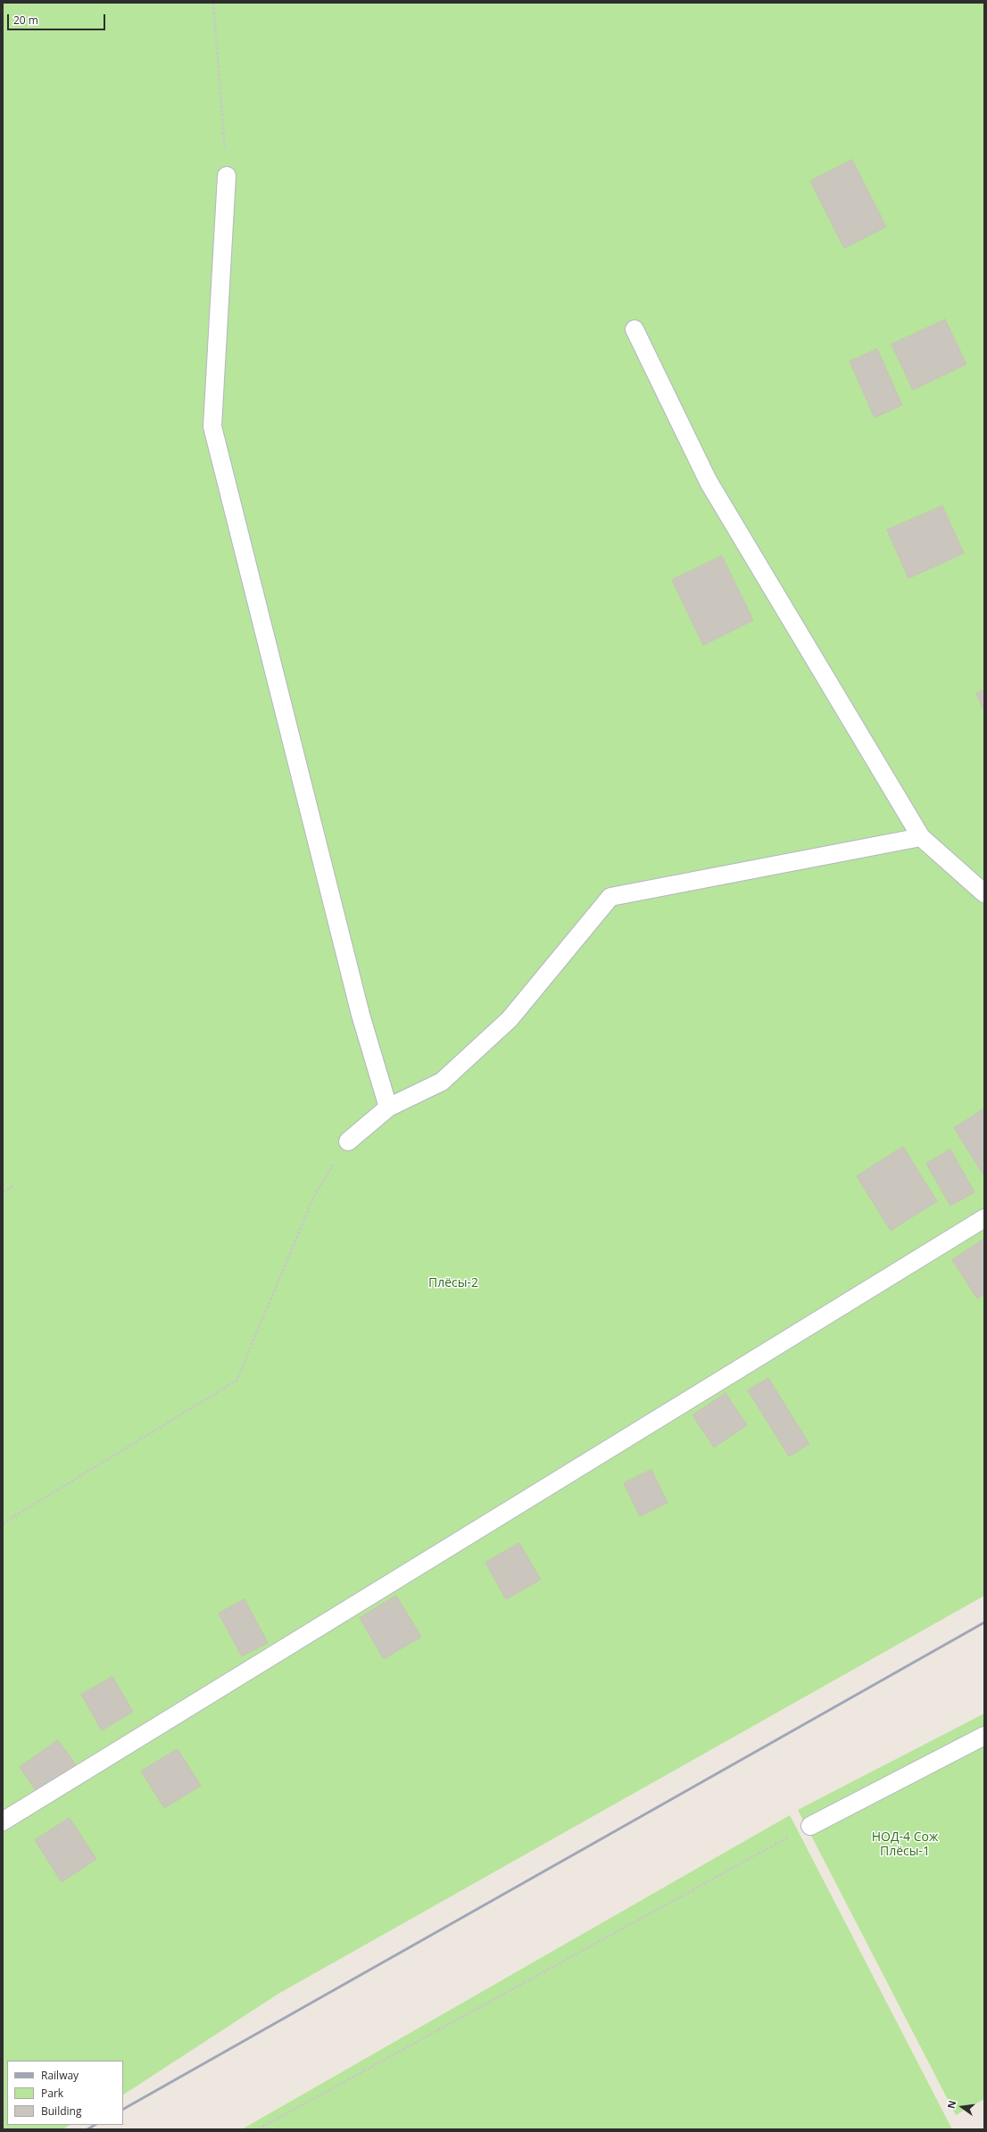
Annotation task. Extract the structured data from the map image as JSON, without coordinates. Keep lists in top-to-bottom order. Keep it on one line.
{"parks":["Плёсы-2","НОД-4 Сож Плёсы-1"],"legend":["Railway","Park","Building"],"scale_bar":"20 m","north":"left"}
